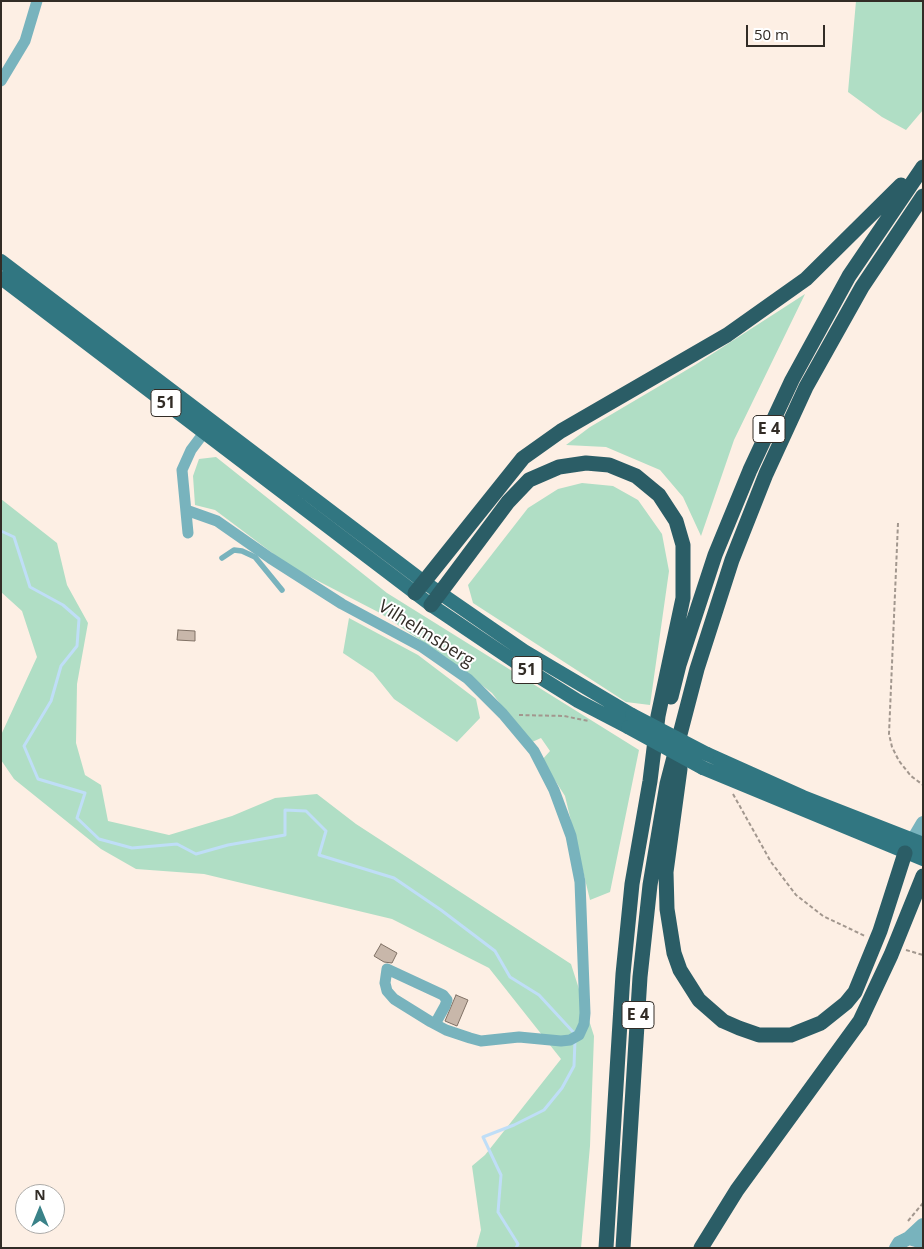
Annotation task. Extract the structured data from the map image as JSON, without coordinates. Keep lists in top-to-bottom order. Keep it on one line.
{"streets":{"highway":["E 4"],"main road":["51"],"street":["Vilhelmsberg"]},"scale_bar":"50 m","north":"top"}
